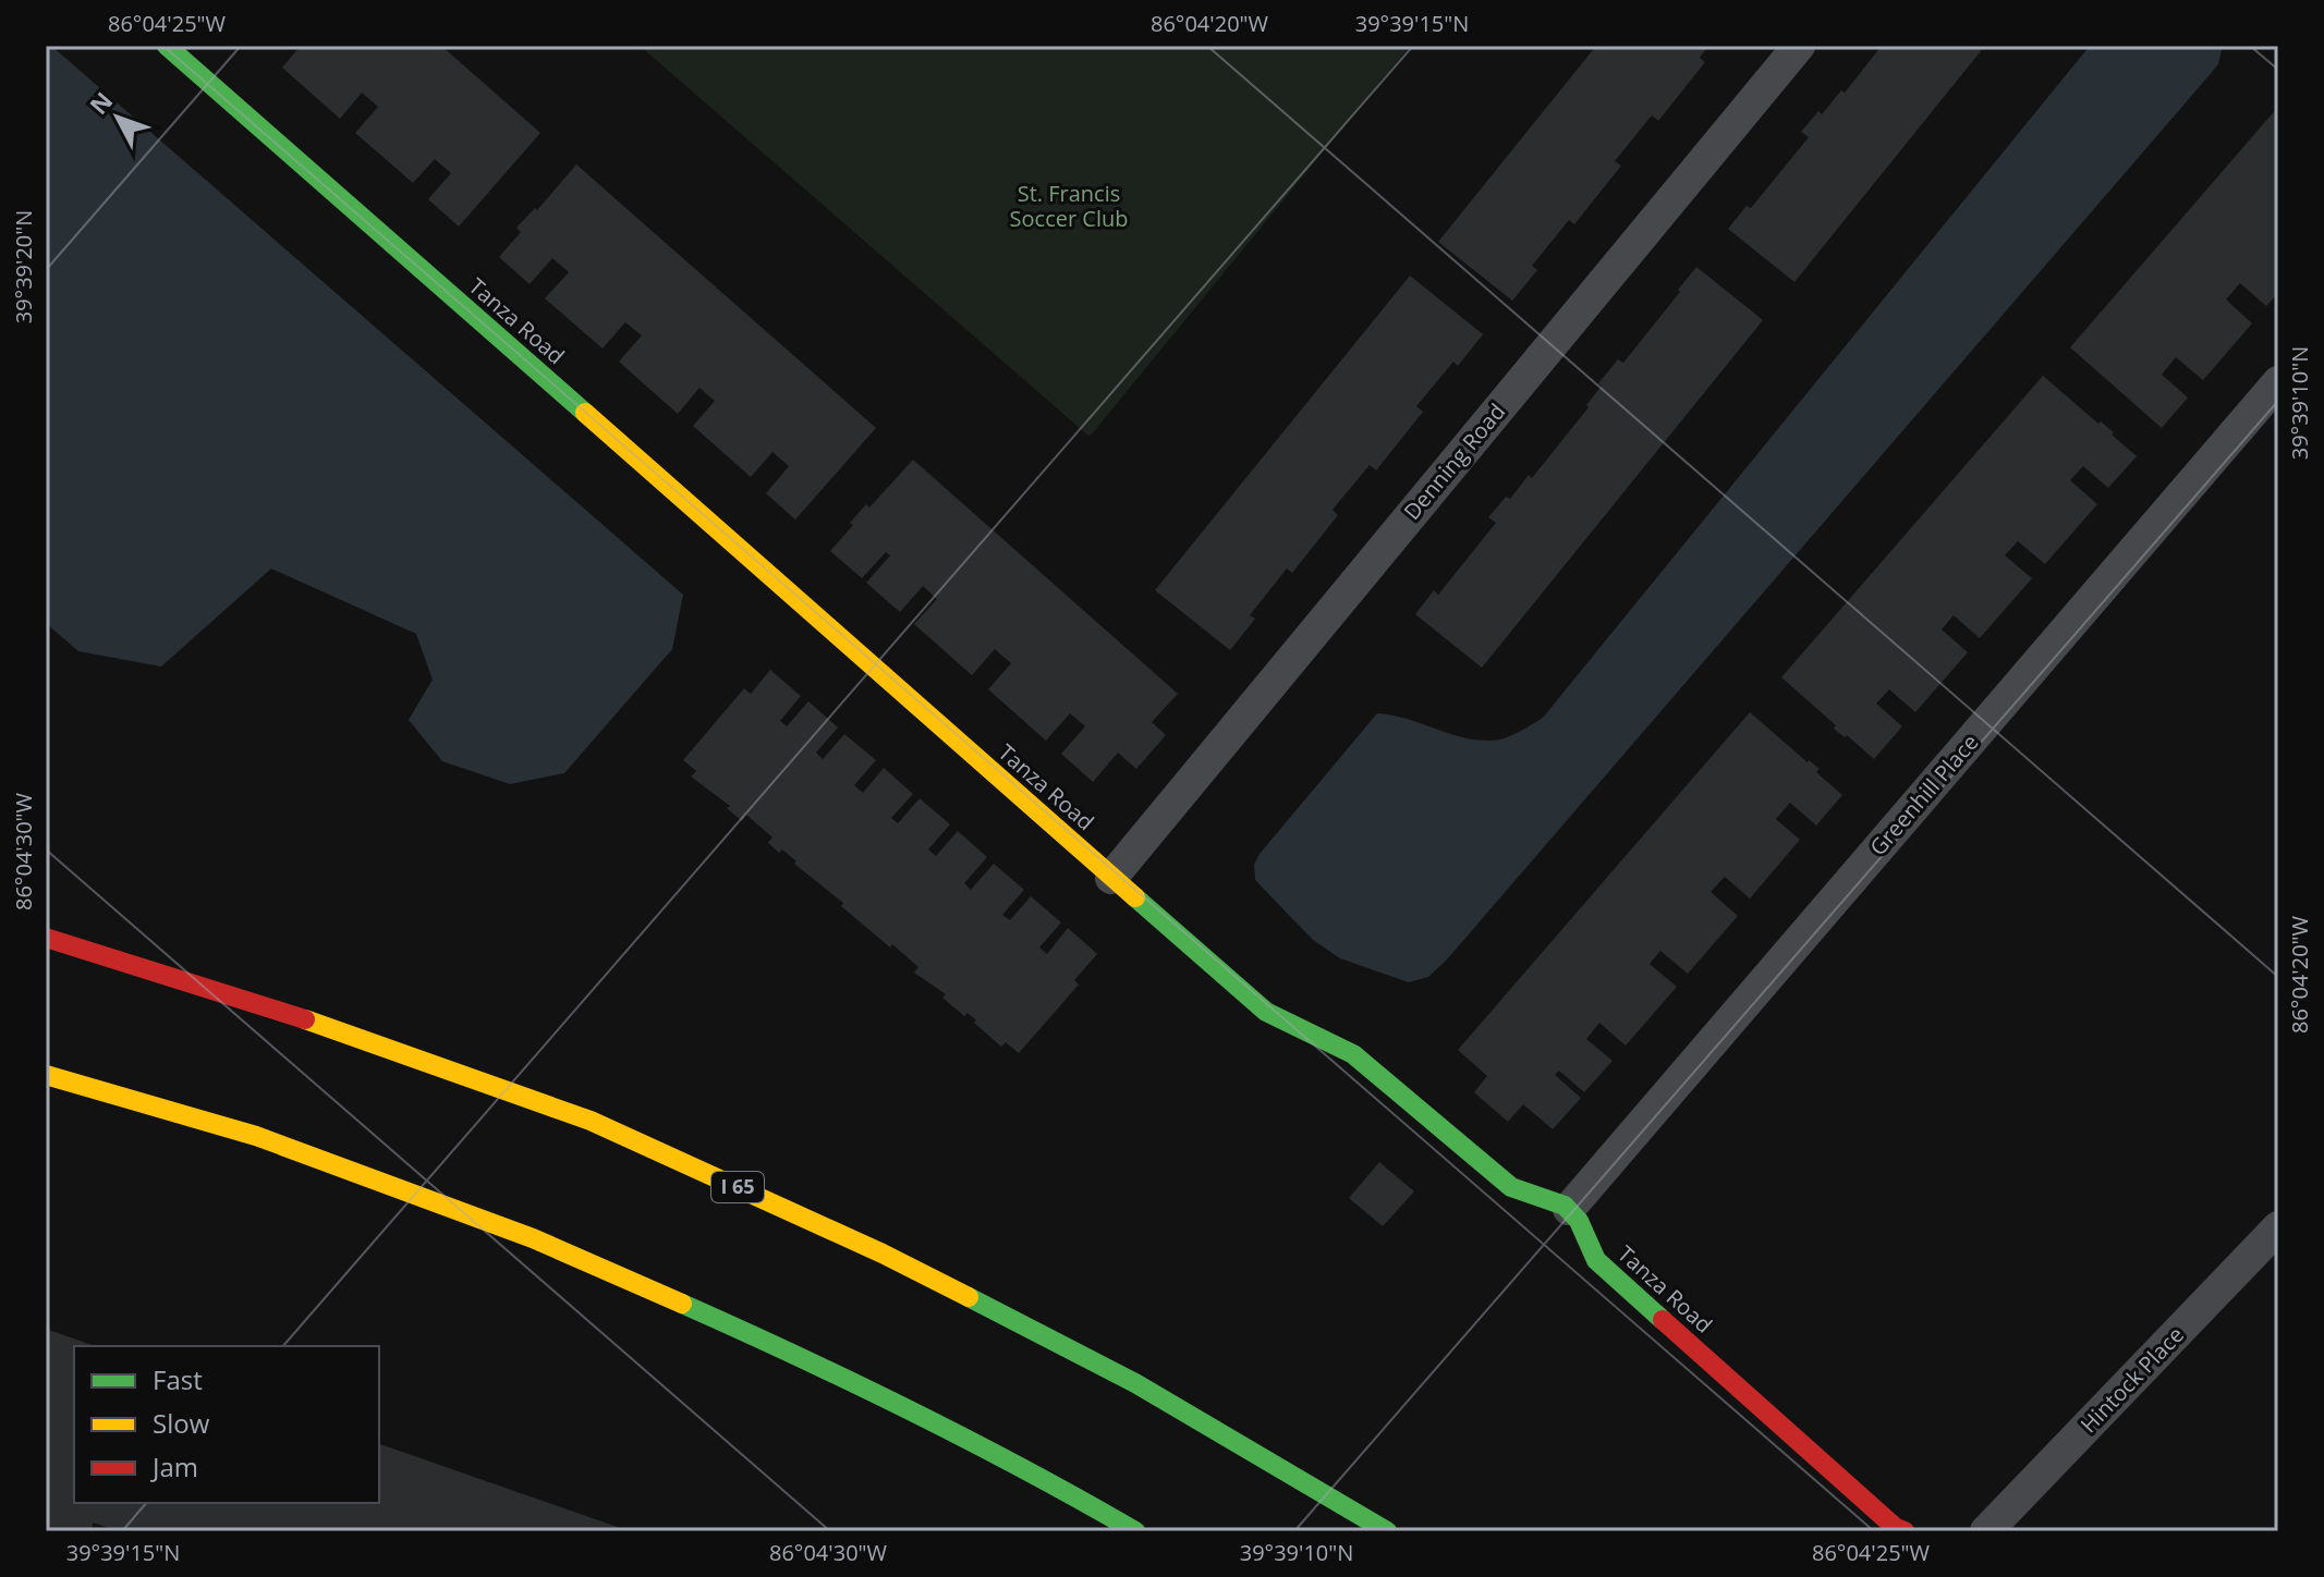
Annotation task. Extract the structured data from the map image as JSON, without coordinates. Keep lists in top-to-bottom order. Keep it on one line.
{"streets":{"main road":["Tanza Road","I 65"],"street":["Denning Road","Greenhill Place","Hintock Place"]},"crossings":[["Tanza Road","Denning Road"],["Tanza Road","Greenhill Place"]],"parks":["St. Francis Soccer Club"],"legend":["Fast","Slow","Jam"],"north":"top left","coordinates":["86°04'25\"W","86°04'20\"W","39°39'15\"N","39°39'20\"N","39°39'10\"N","86°04'30\"W"]}
